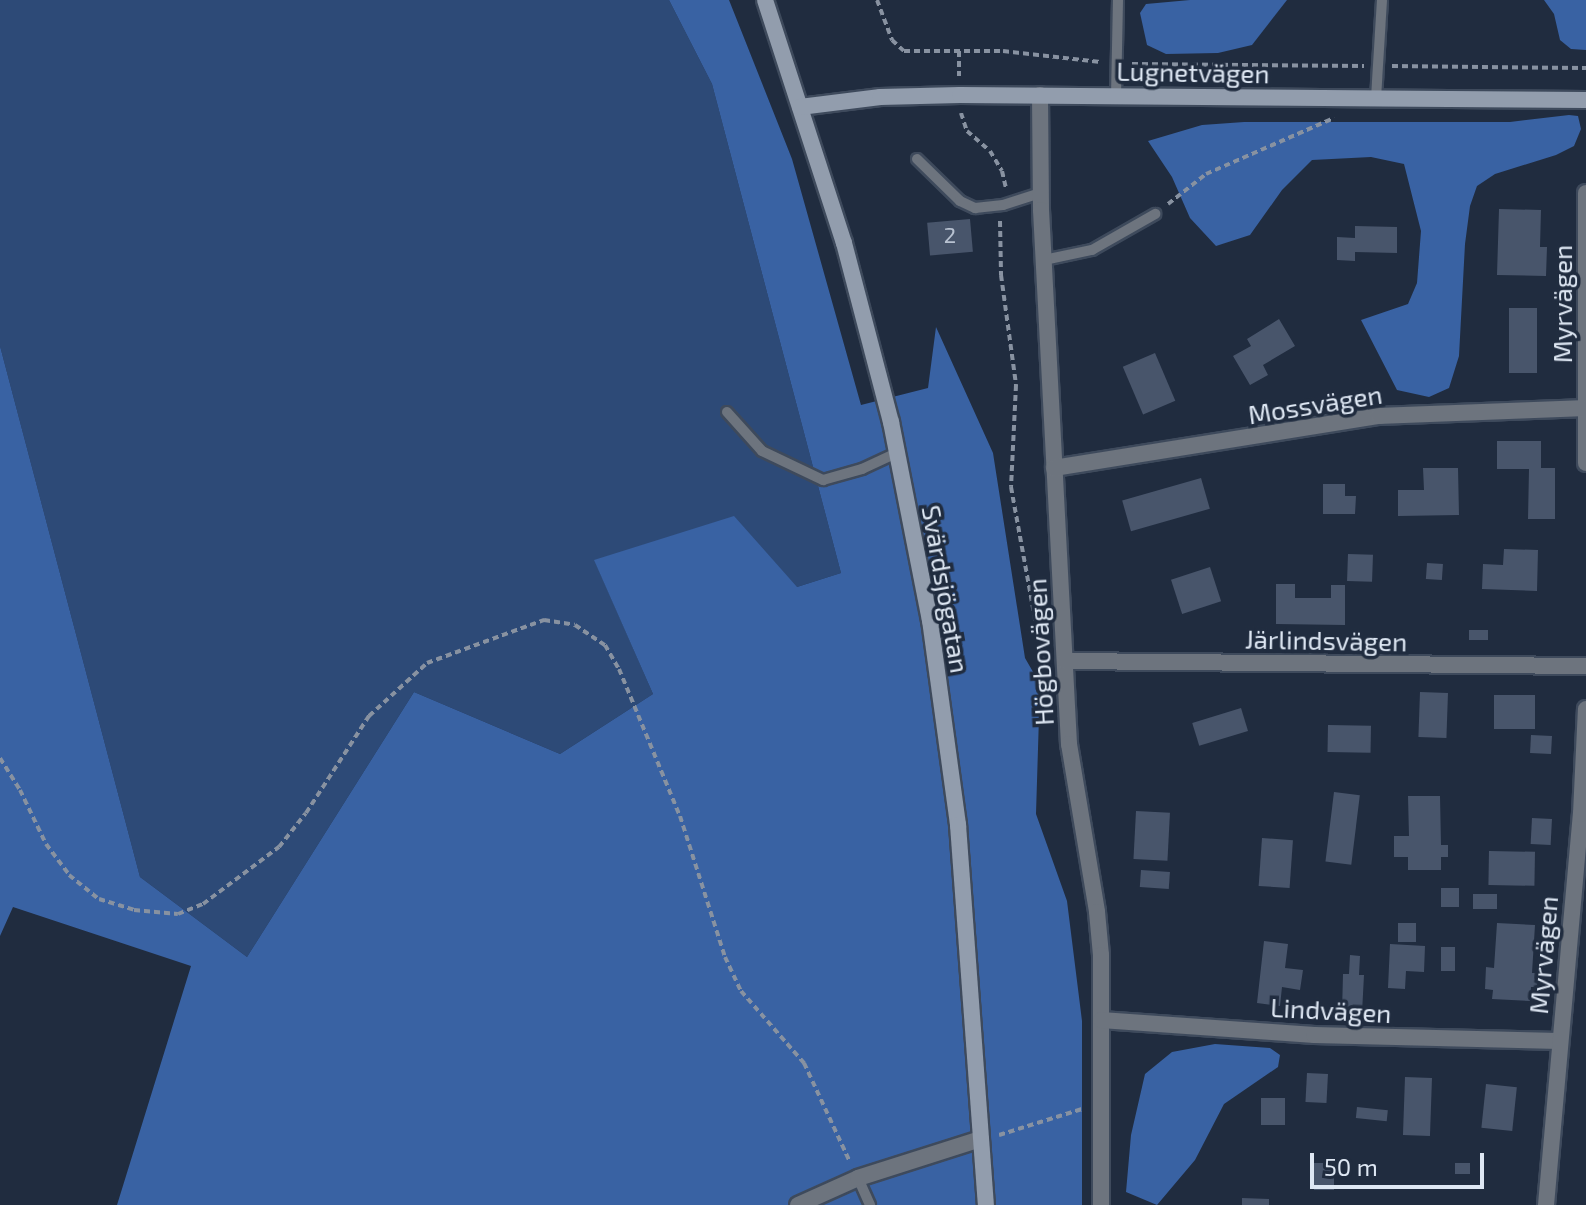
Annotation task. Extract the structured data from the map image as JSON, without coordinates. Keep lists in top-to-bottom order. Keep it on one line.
{"streets":{"street":["Lugnetvägen","Myrvägen","Mossvägen","Svärdsjögatan","Järlindsvägen","Högbovägen","Lindvägen"]},"crossings":[["Lugnetvägen","Svärdsjögatan"],["Lugnetvägen","Högbovägen"],["Myrvägen","Mossvägen"],["Myrvägen","Lindvägen"],["Mossvägen","Högbovägen"],["Järlindsvägen","Högbovägen"],["Högbovägen","Lindvägen"]],"house_numbers":["2"],"scale_bar":"50 m"}
